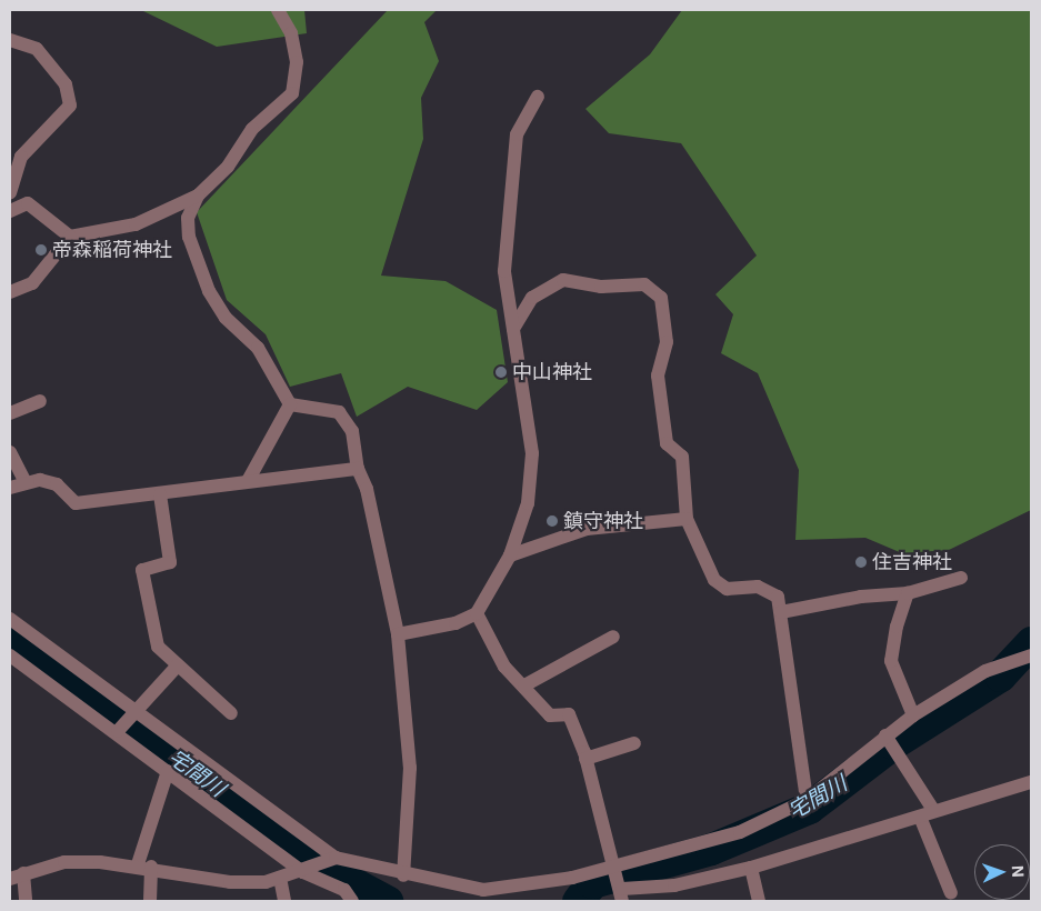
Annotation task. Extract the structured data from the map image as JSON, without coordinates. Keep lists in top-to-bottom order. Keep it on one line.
{"water":["宅間川"],"places":["帝森稲荷神社","中山神社","鎮守神社","住吉神社"],"north":"right"}
